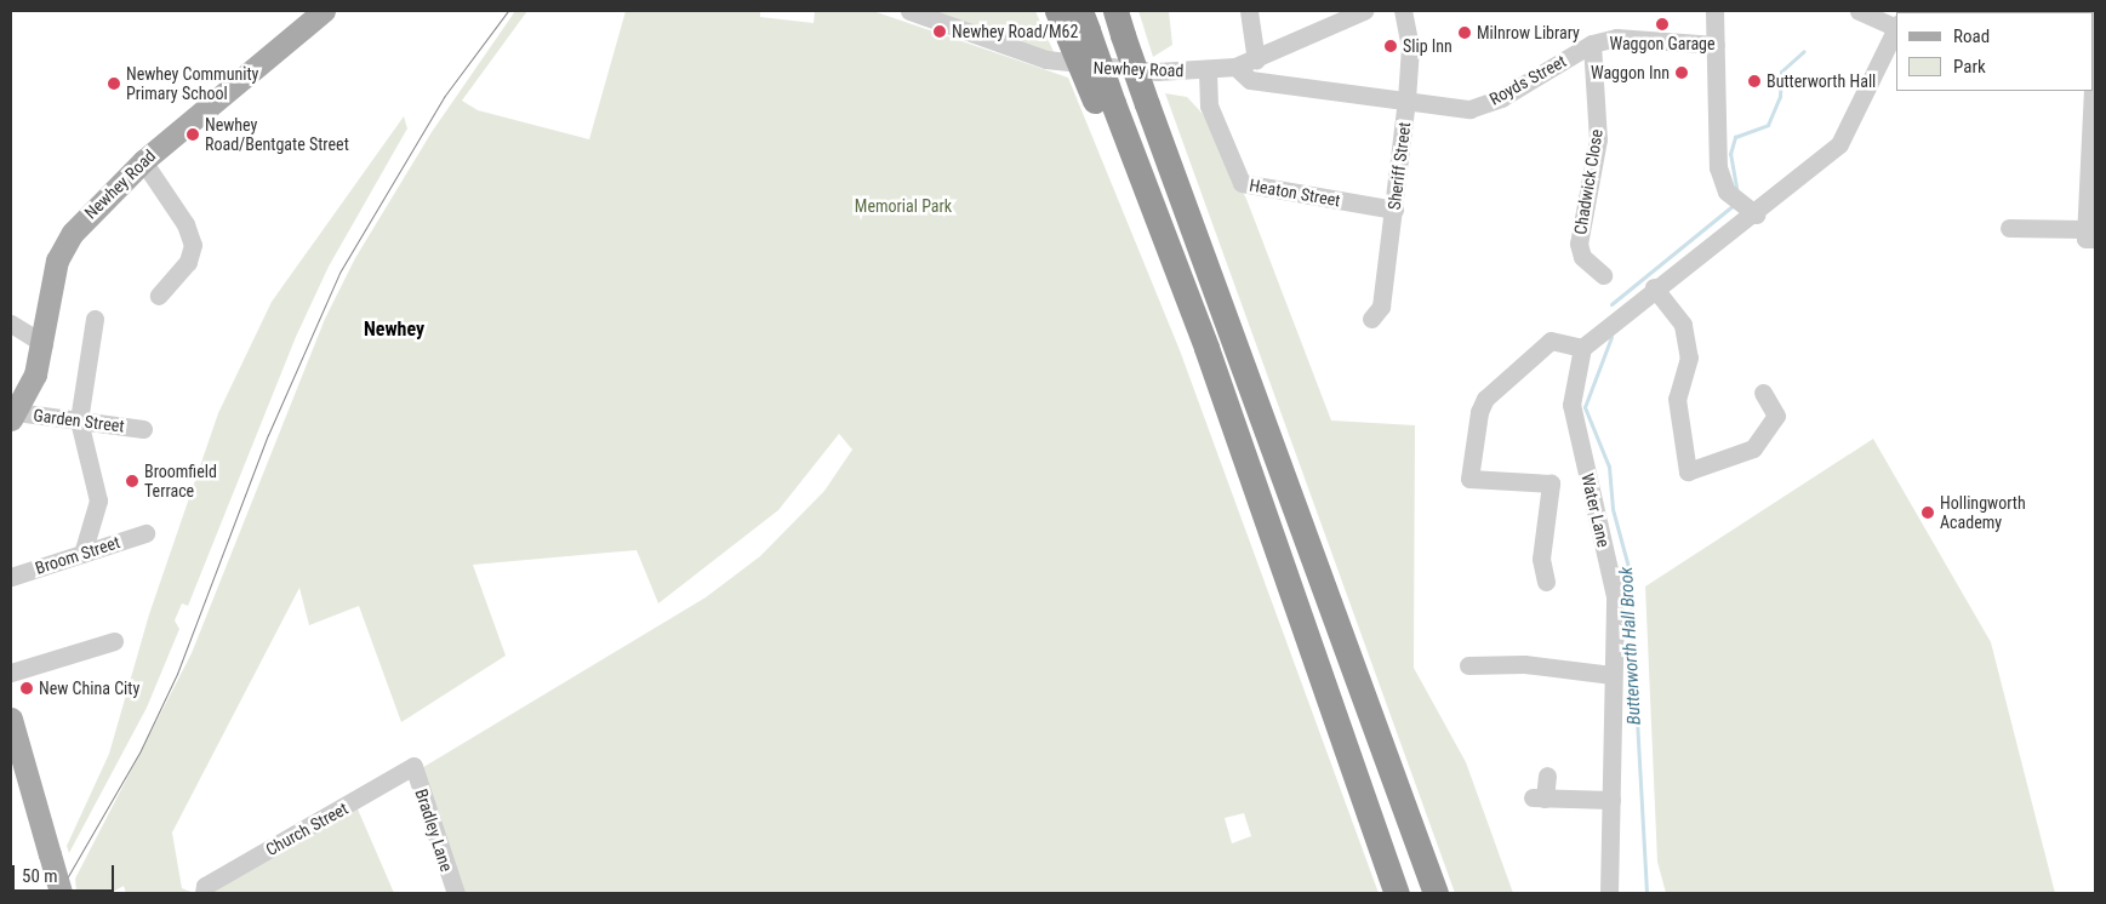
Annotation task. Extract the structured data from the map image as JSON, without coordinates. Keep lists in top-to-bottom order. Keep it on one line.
{"streets":{"main road":["Newhey Road"],"street":["Royds Street","Sheriff Street","Chadwick Close","Heaton Street","Garden Street","Water Lane","Broom Street","Church Street","Bradley Lane"]},"crossings":[["Newhey Road","Royds Street"],["Newhey Road","Heaton Street"],["Newhey Road","Garden Street"],["Royds Street","Sheriff Street"],["Royds Street","Chadwick Close"],["Sheriff Street","Heaton Street"],["Church Street","Bradley Lane"]],"districts":["Newhey"],"water":["Butterworth Hall Brook"],"parks":["Memorial Park"],"places":["Waggon Garage","Newhey Road/M62","Milnrow Library","Slip Inn","Waggon Inn","Butterworth Hall","Newhey Community Primary School","Newhey Road/Bentgate Street","Broomfield Terrace","Hollingworth Academy","New China City"],"legend":["Road","Park"],"scale_bar":"50 m"}
